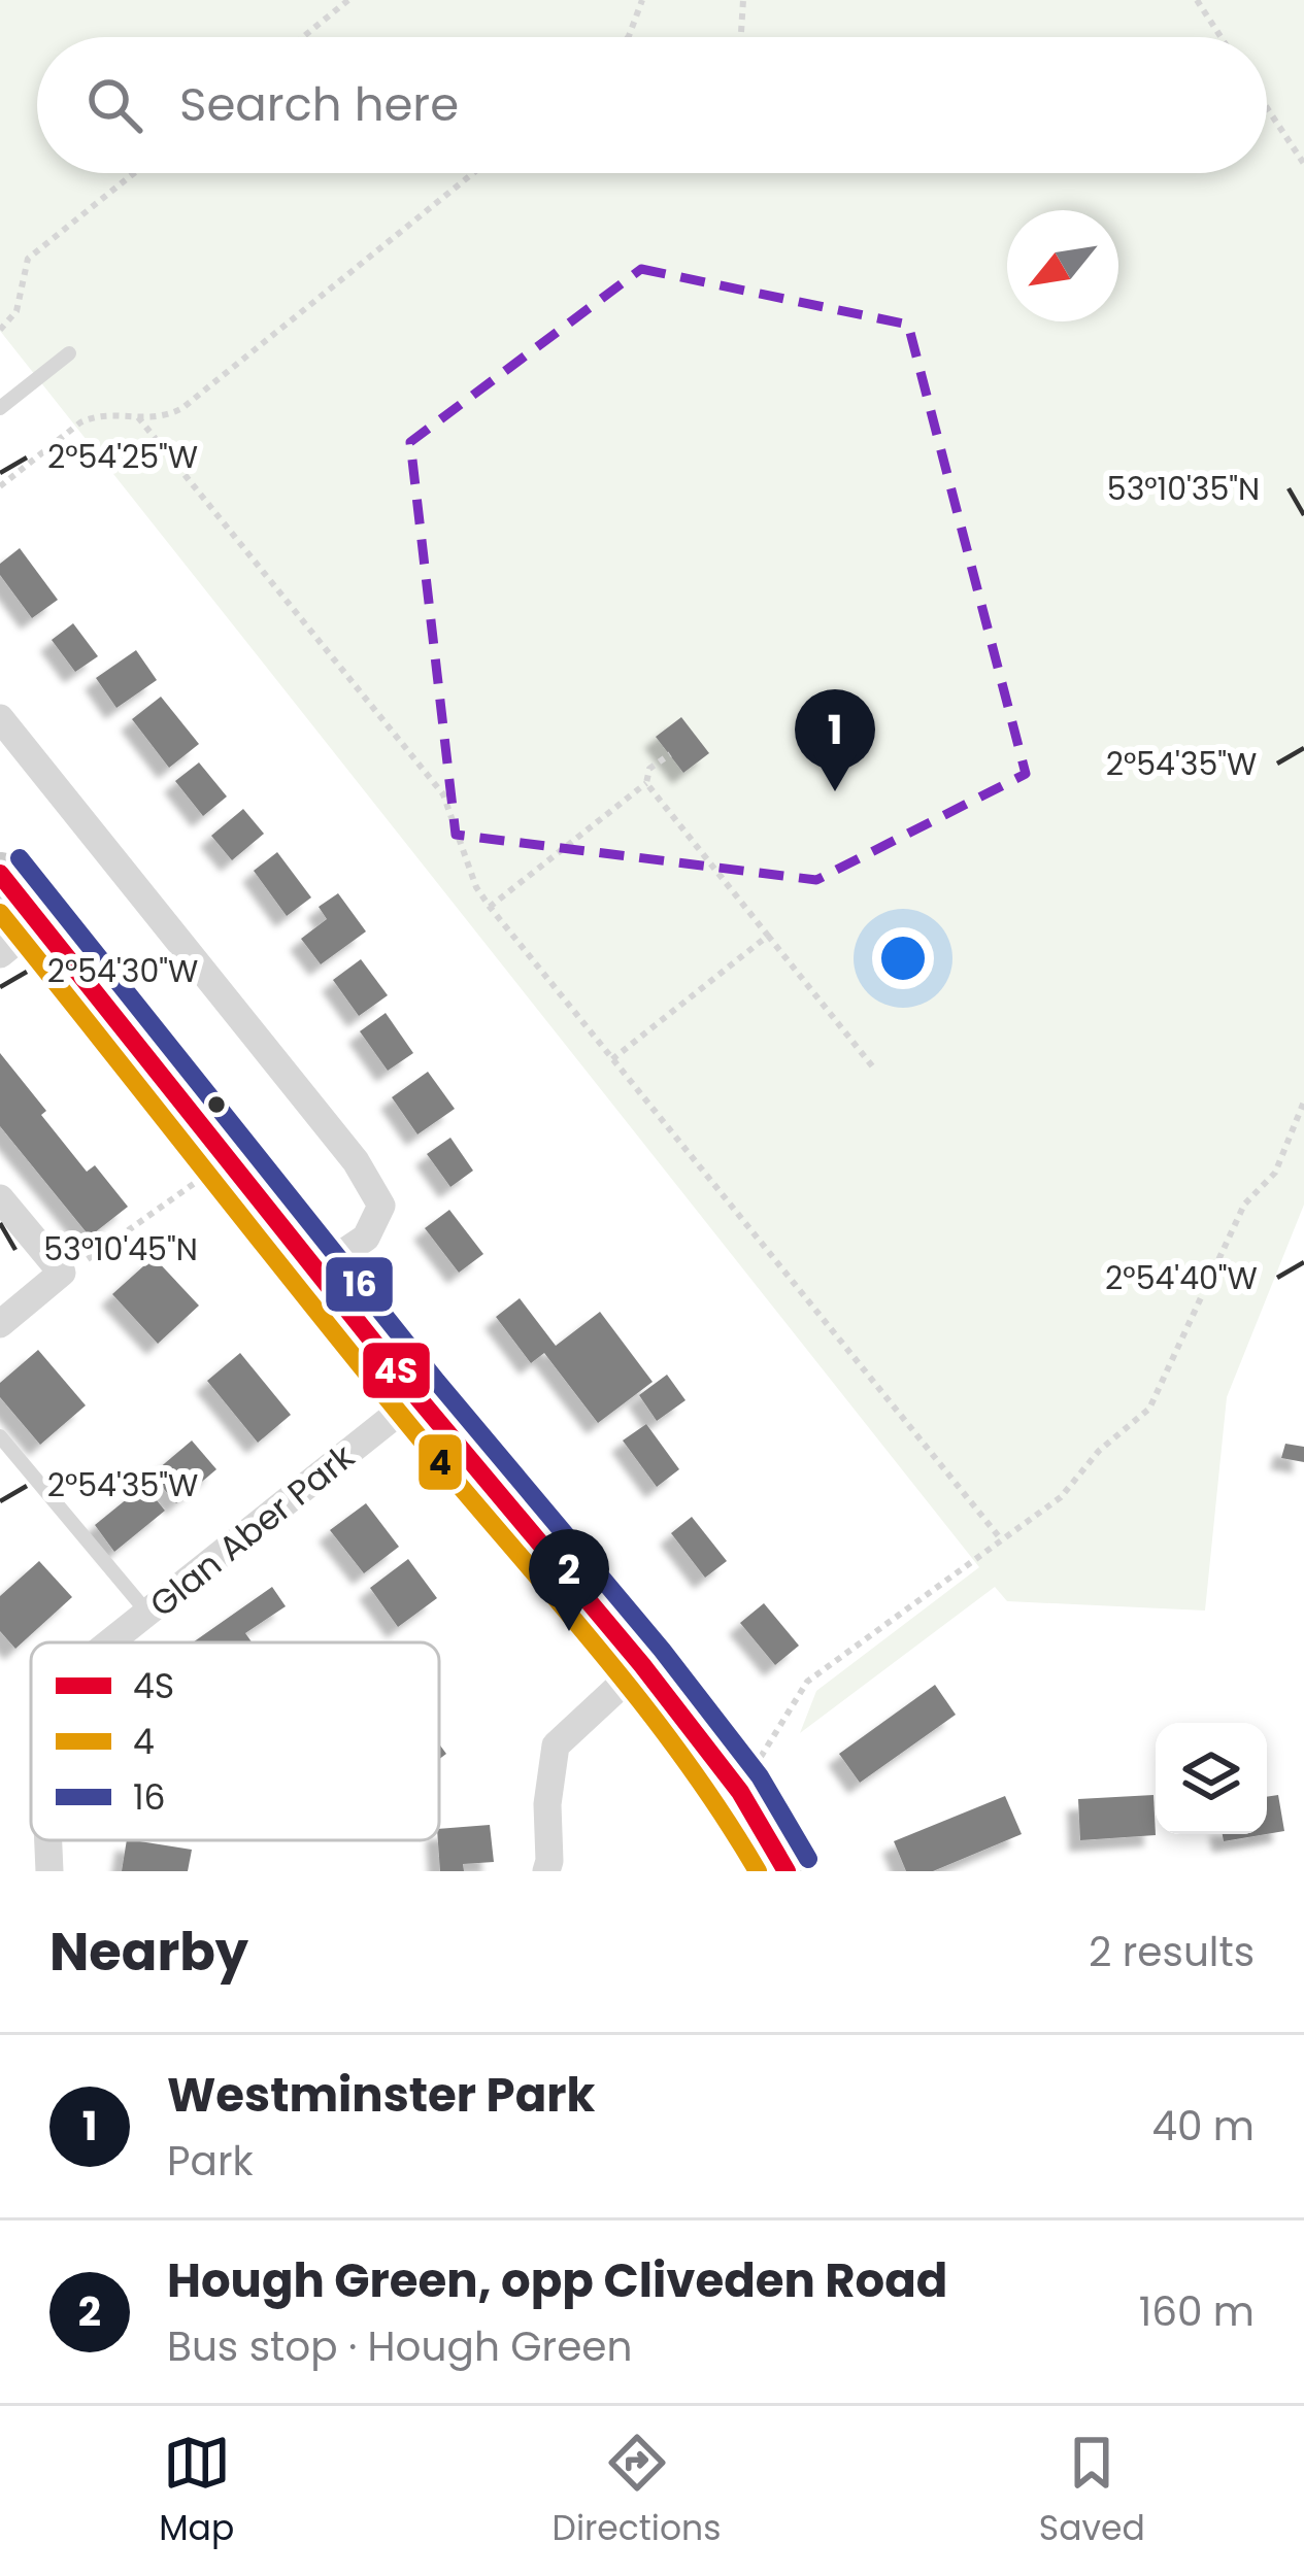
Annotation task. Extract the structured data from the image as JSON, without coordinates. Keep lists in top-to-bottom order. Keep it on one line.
{"streets":{"street":["Glan Aber Park"]},"lines":["transit line 16","transit line 4S","transit line 4"],"legend":["4S","4","16"],"north":"bottom left","page":{"search":"Search here","pins":["1","2"],"heading":["Nearby","2 results"],"list":[{"mark":"1","name":"Westminster Park","note":"Park","value":"40 m"},{"mark":"2","name":"Hough Green, opp Cliveden Road","note":"Bus stop · Hough Green","value":"160 m"}],"nav":["Map","Directions","Saved"]},"coordinates":["2°54'25\"W","53°10'35\"N","2°54'35\"W","2°54'30\"W","53°10'45\"N","2°54'40\"W"]}
